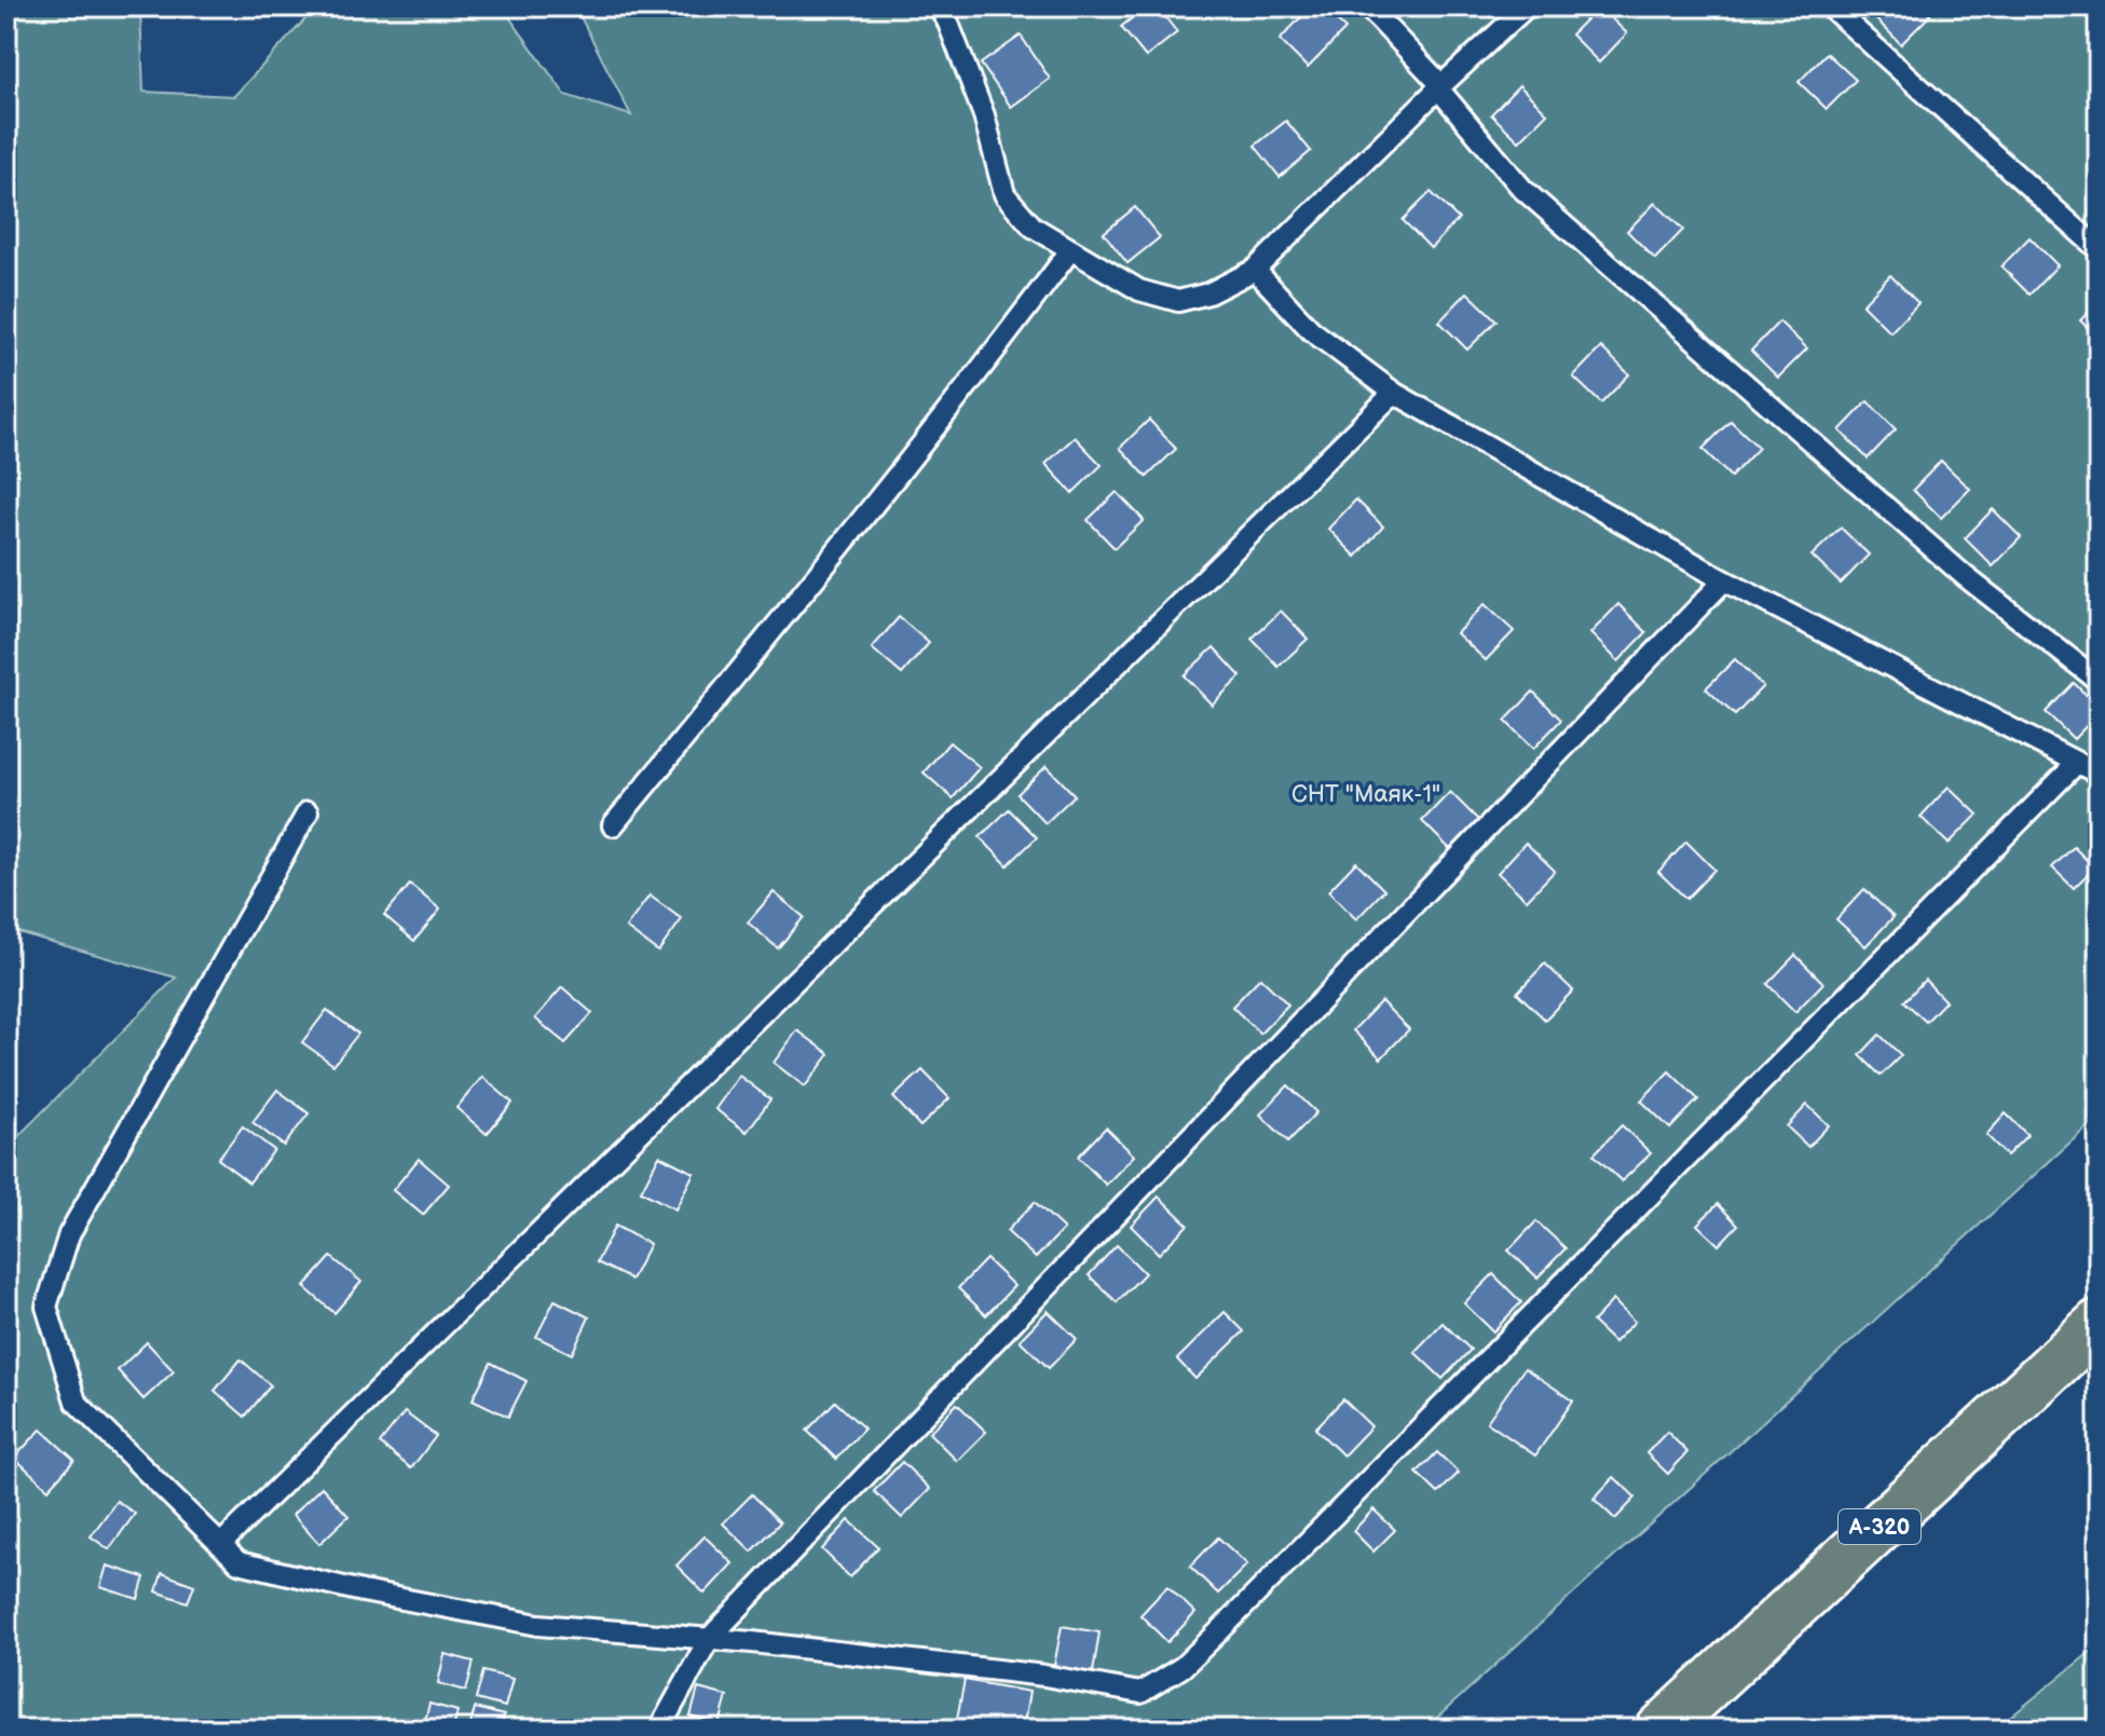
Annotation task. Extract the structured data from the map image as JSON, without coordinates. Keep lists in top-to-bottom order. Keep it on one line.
{"streets":{"highway":["А-320"]},"parks":["СНТ \"Маяк-1\""]}
